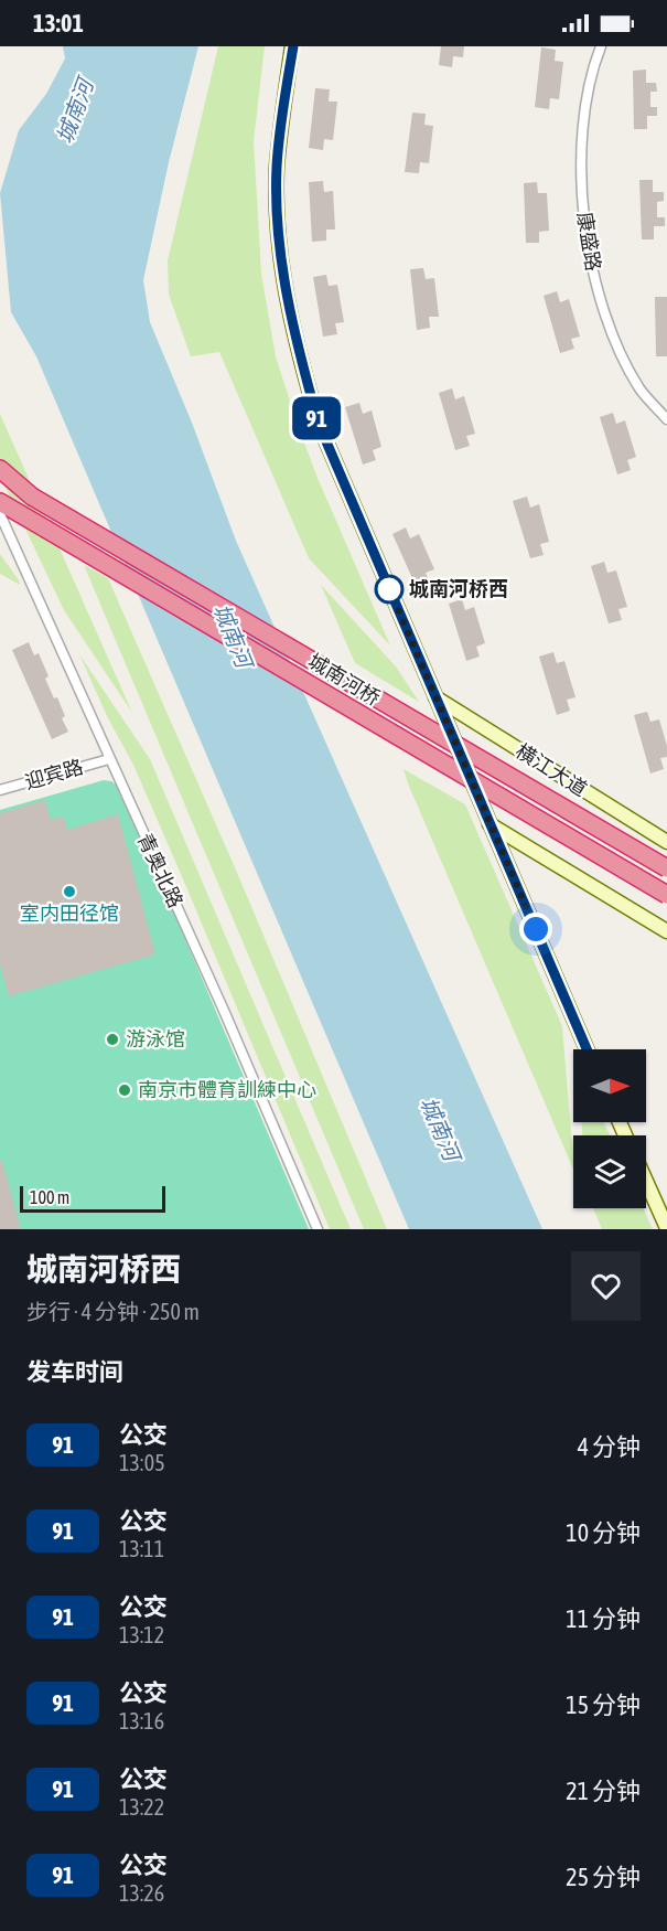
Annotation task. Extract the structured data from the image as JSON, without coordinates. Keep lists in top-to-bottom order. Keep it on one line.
{"streets":{"highway":["城南河桥"],"street":["康盛路","横江大道","迎宾路","青奥北路"]},"crossings":[["迎宾路","青奥北路"]],"water":["城南河"],"places":["城南河桥西","室内田径馆","游泳馆","南京市體育訓練中心"],"lines":["bus line 91"],"scale_bar":"100 m","north":"right","page":{"status":"13:01","on_map":"91","scale":"100 m","heading":[["城南河桥西","步行 · 4 分钟 · 250 m"],"发车时间"],"list":[{"mark":"91","name":"公交","note":"13:05","value":"4 分钟"},{"mark":"91","name":"公交","note":"13:11","value":"10 分钟"},{"mark":"91","name":"公交","note":"13:12","value":"11 分钟"},{"mark":"91","name":"公交","note":"13:16","value":"15 分钟"},{"mark":"91","name":"公交","note":"13:22","value":"21 分钟"},{"mark":"91","name":"公交","note":"13:26","value":"25 分钟"}]}}
